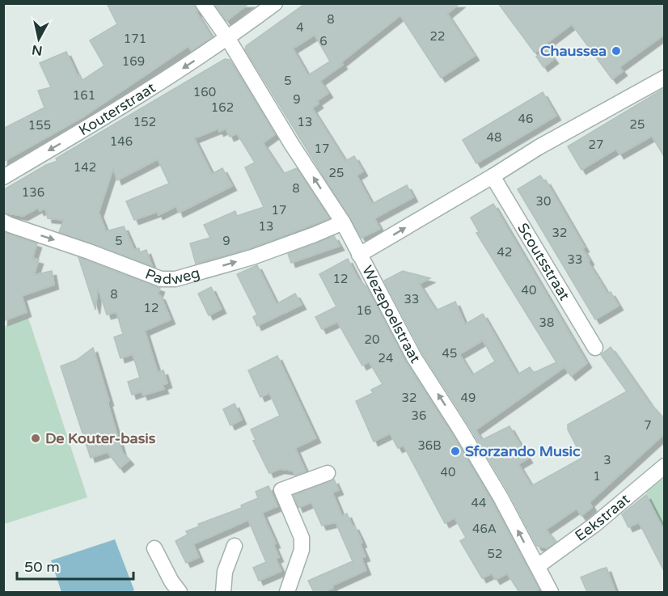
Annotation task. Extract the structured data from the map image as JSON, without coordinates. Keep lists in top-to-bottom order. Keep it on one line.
{"streets":{"street":["Kouterstraat","Scoutsstraat","Padweg","Wezepoelstraat","Eekstraat"]},"crossings":[["Kouterstraat","Wezepoelstraat"],["Padweg","Wezepoelstraat"],["Wezepoelstraat","Eekstraat"]],"one_way":["Kouterstraat","Padweg","Wezepoelstraat"],"places":["Chaussea","De Kouter-basis","Sforzando Music"],"house_numbers":["8","4","22","171","6","169","5","160","161","9","162","46","152","13","25","155","48","146","27","17","142","25","8","136","30","17","13","32","5","9","42","33","12","40","8","33","12","16","38","20","45","24","32","49","36","7","36B","3","40","1","44","46A","52"],"scale_bar":"50 m","north":"bottom"}
